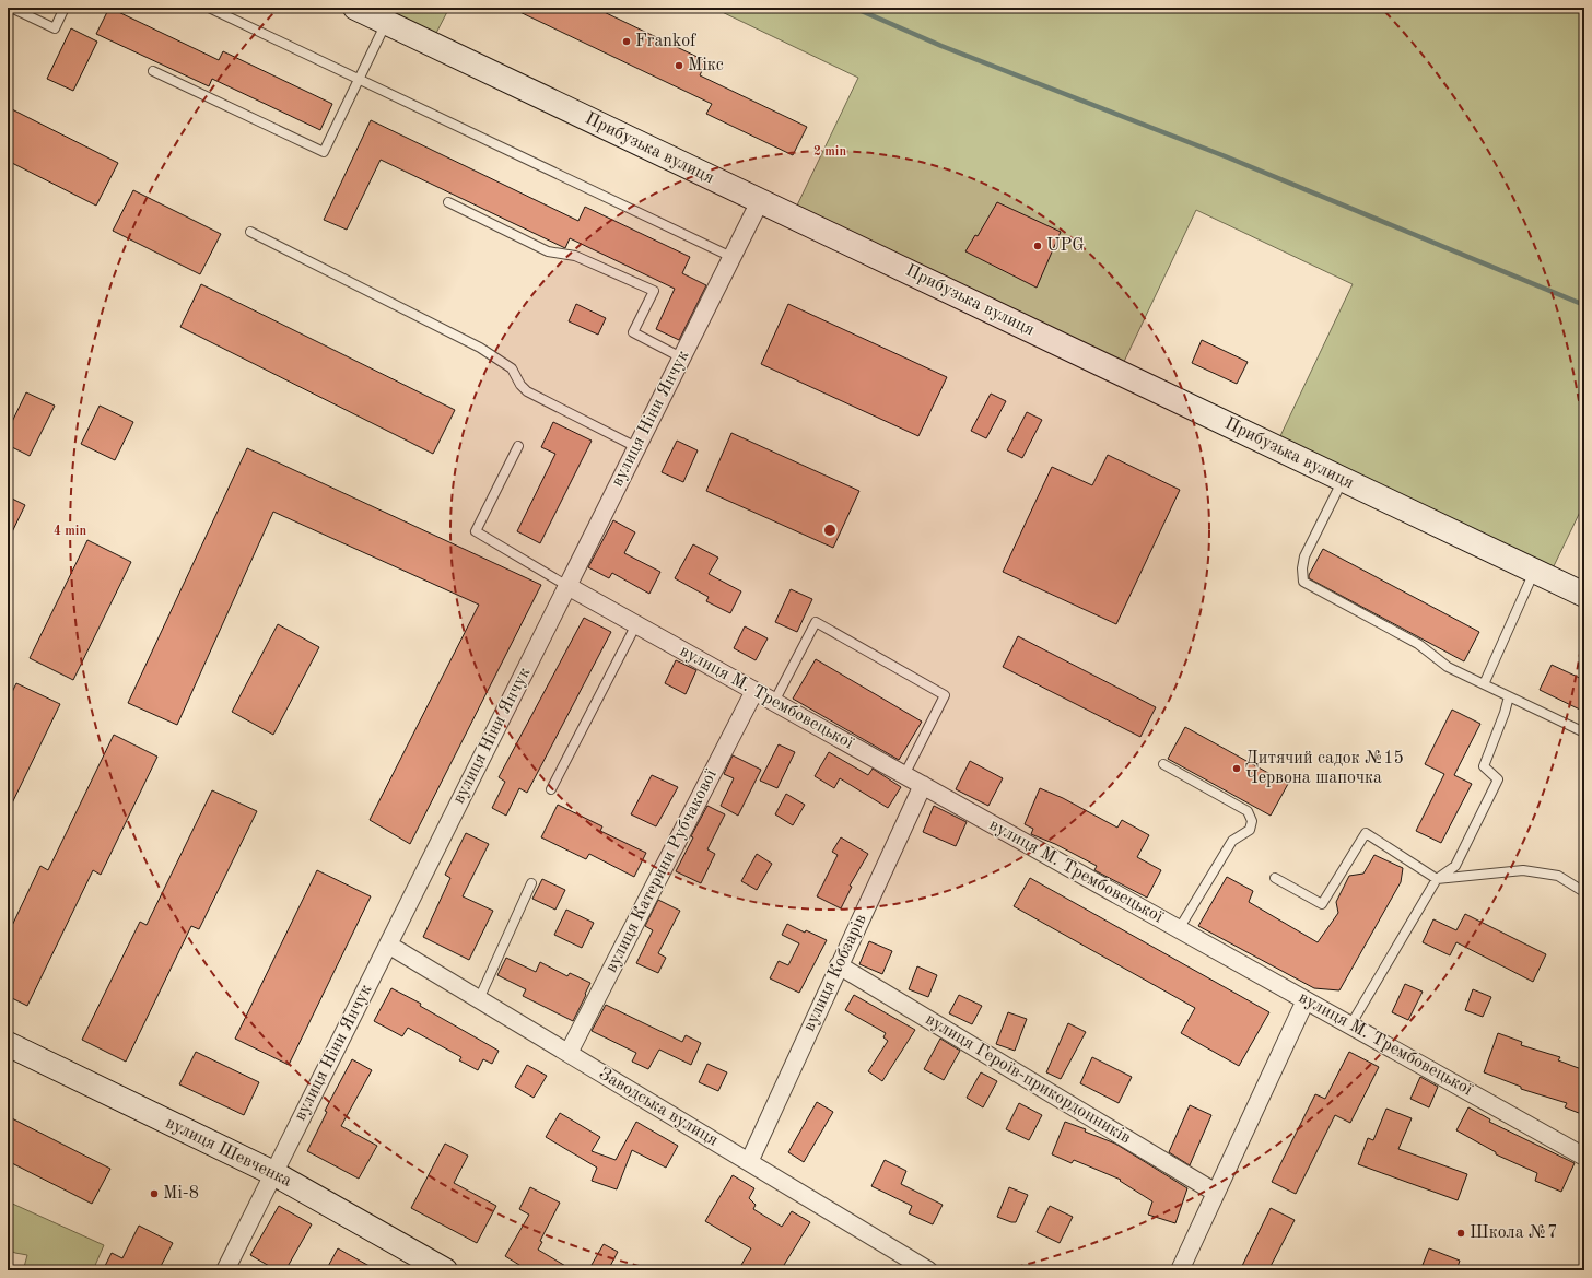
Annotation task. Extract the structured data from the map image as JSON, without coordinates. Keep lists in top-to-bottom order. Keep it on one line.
{"streets":{"street":["Прибузька вулиця","вулиця Ніни Янчук","вулиця М. Трембовецької","вулиця Катерини Рубчакової","вулиця Кобзарів","вулиця Героїв-прикордонників","Заводська вулиця","вулиця Шевченка"]},"crossings":[["Прибузька вулиця","вулиця Ніни Янчук"],["вулиця Ніни Янчук","вулиця М. Трембовецької"],["вулиця Ніни Янчук","Заводська вулиця"],["вулиця Ніни Янчук","вулиця Шевченка"],["вулиця М. Трембовецької","вулиця Катерини Рубчакової"],["вулиця М. Трембовецької","вулиця Кобзарів"],["вулиця Катерини Рубчакової","Заводська вулиця"],["вулиця Кобзарів","вулиця Героїв-прикордонників"],["вулиця Кобзарів","Заводська вулиця"]],"places":["Frankof","Мікс","UPG","Дитячий садок №15 Червона шапочка","Mi-8","Школа №7"],"rings":["2 min","4 min"]}
